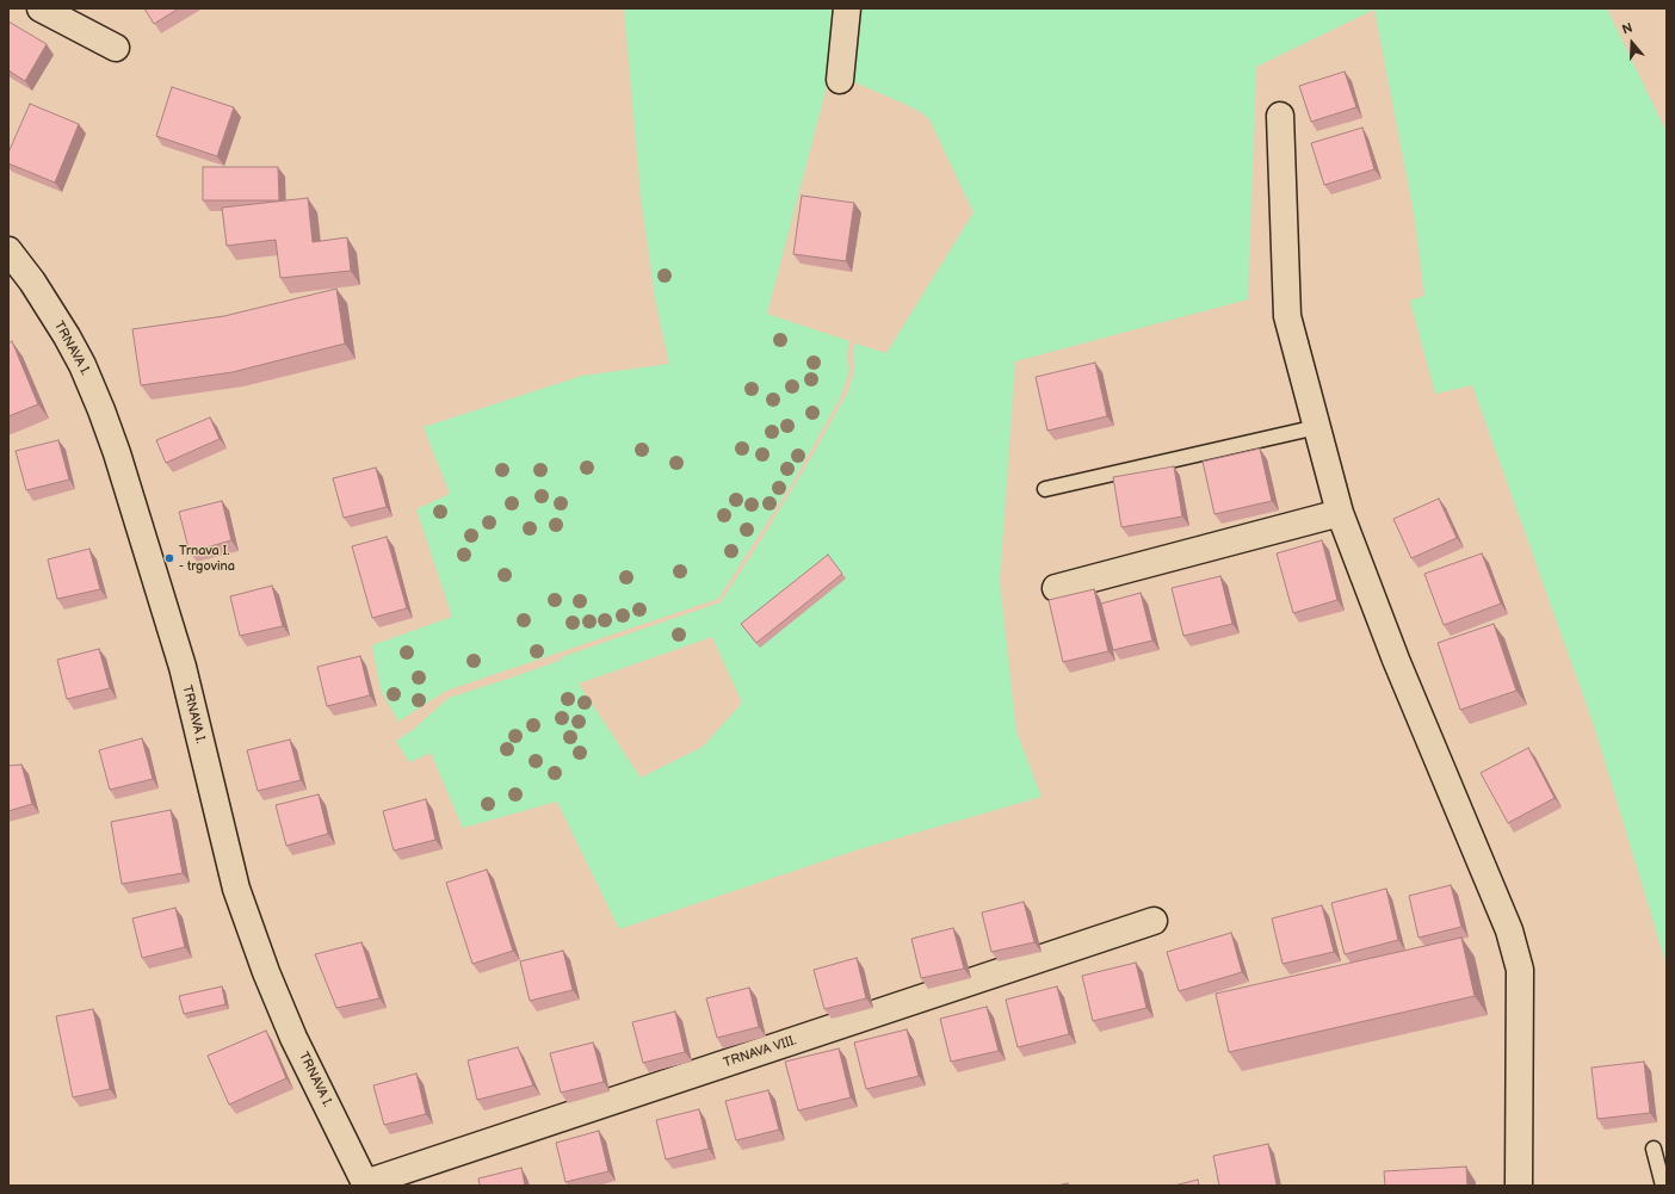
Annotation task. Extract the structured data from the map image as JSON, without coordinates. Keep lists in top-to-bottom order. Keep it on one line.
{"streets":{"street":["TRNAVA I.","TRNAVA VIII."]},"crossings":[["TRNAVA I.","TRNAVA VIII."]],"places":["Trnava I. - trgovina"],"north":"top"}
